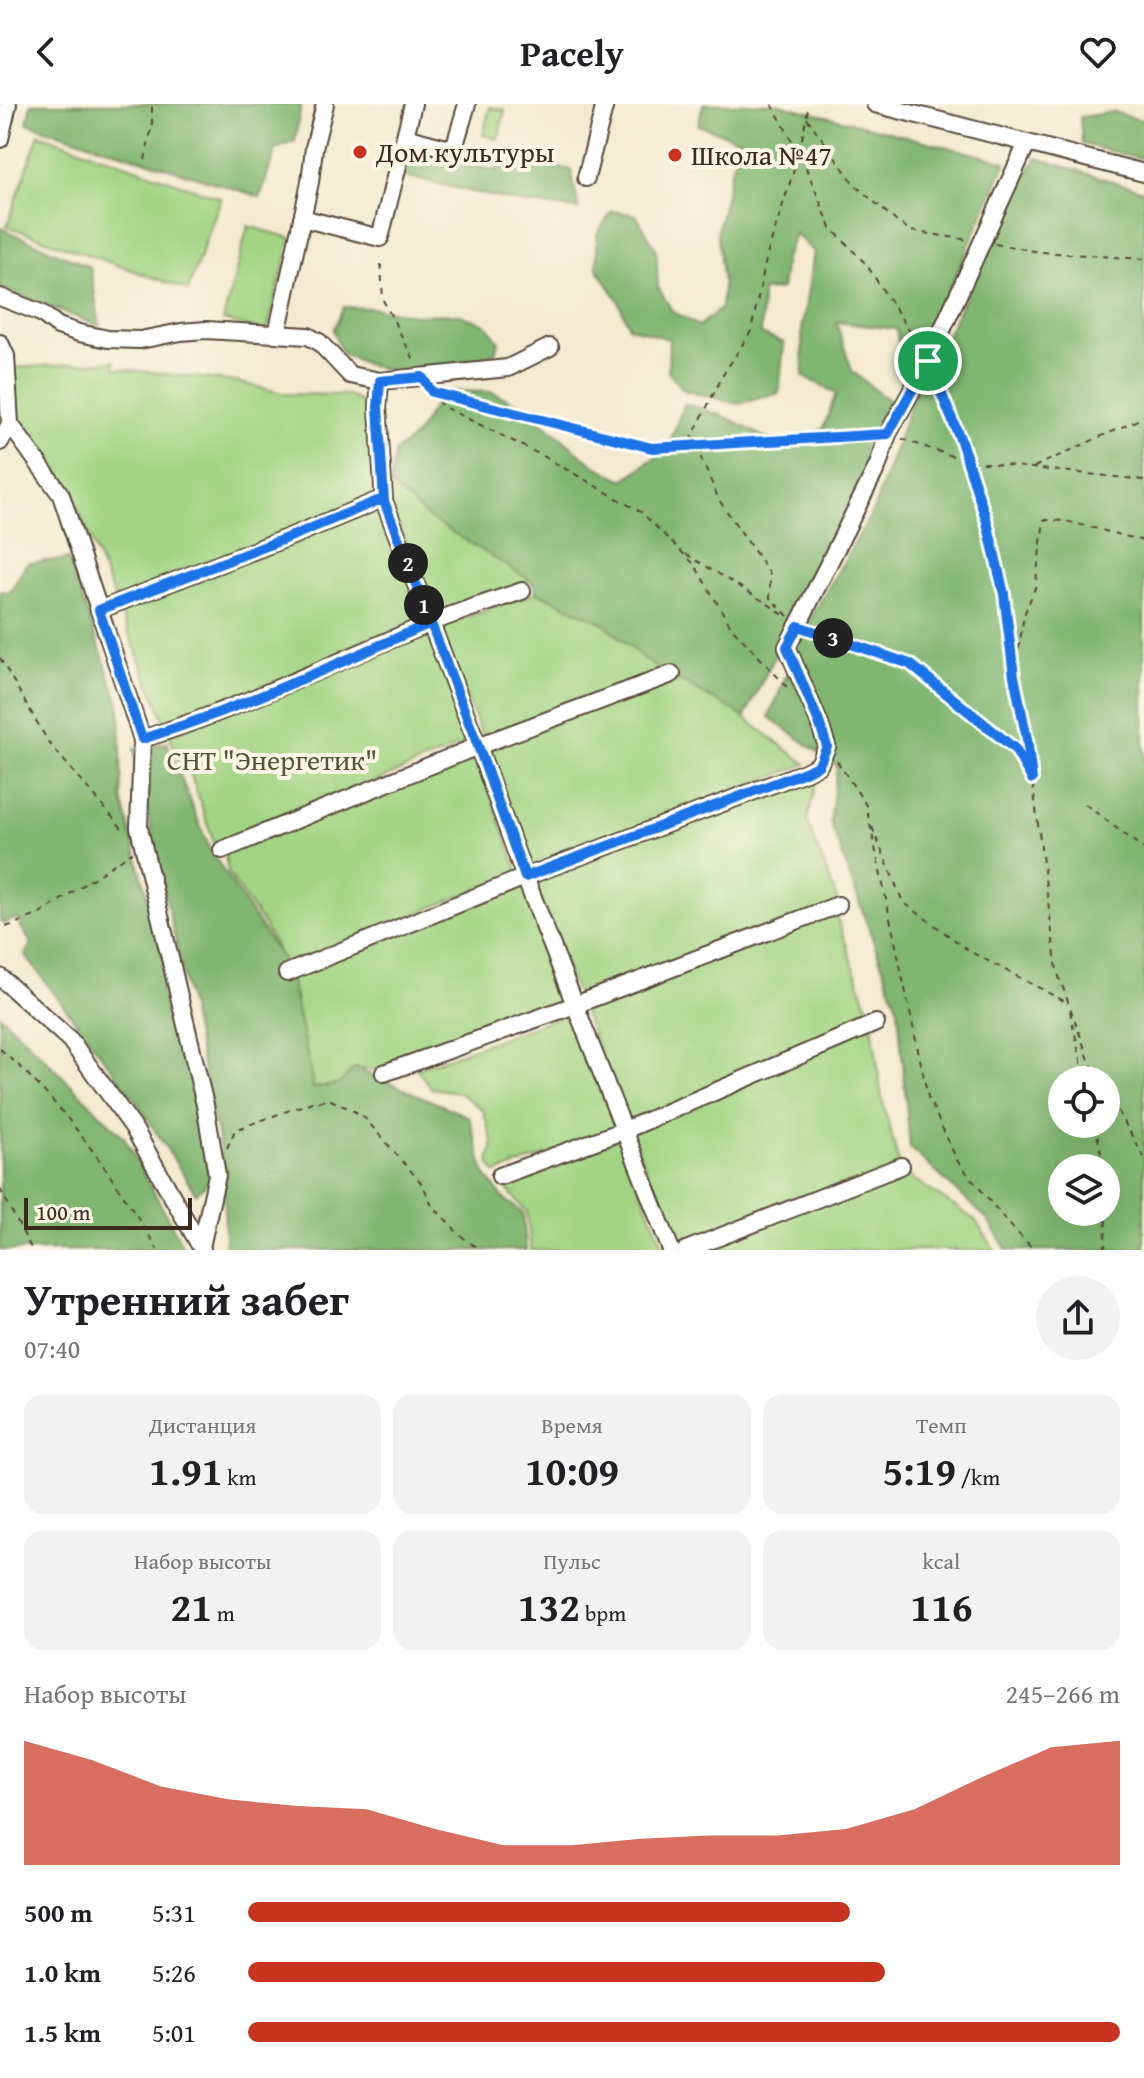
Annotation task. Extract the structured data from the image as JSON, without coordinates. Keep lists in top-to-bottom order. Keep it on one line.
{"parks":["СНТ \"Энергетик\""],"places":["Дом культуры","Школа №47"],"scale_bar":"100 m","page":{"header":"Pacely","pins":["2","1","3"],"scale":"100 m","heading":["Утренний забег","07:40"],"stats":[["Дистанция","1.91 km"],["Время","10:09"],["Темп","5:19 /km"],["Набор высоты","21 m"],["Пульс","132 bpm"],["kcal","116"]],"chart":["Набор высоты","245–266 m"],"list":[{"name":"500 m","note":"5:31"},{"name":"1.0 km","note":"5:26"},{"name":"1.5 km","note":"5:01"}]}}
